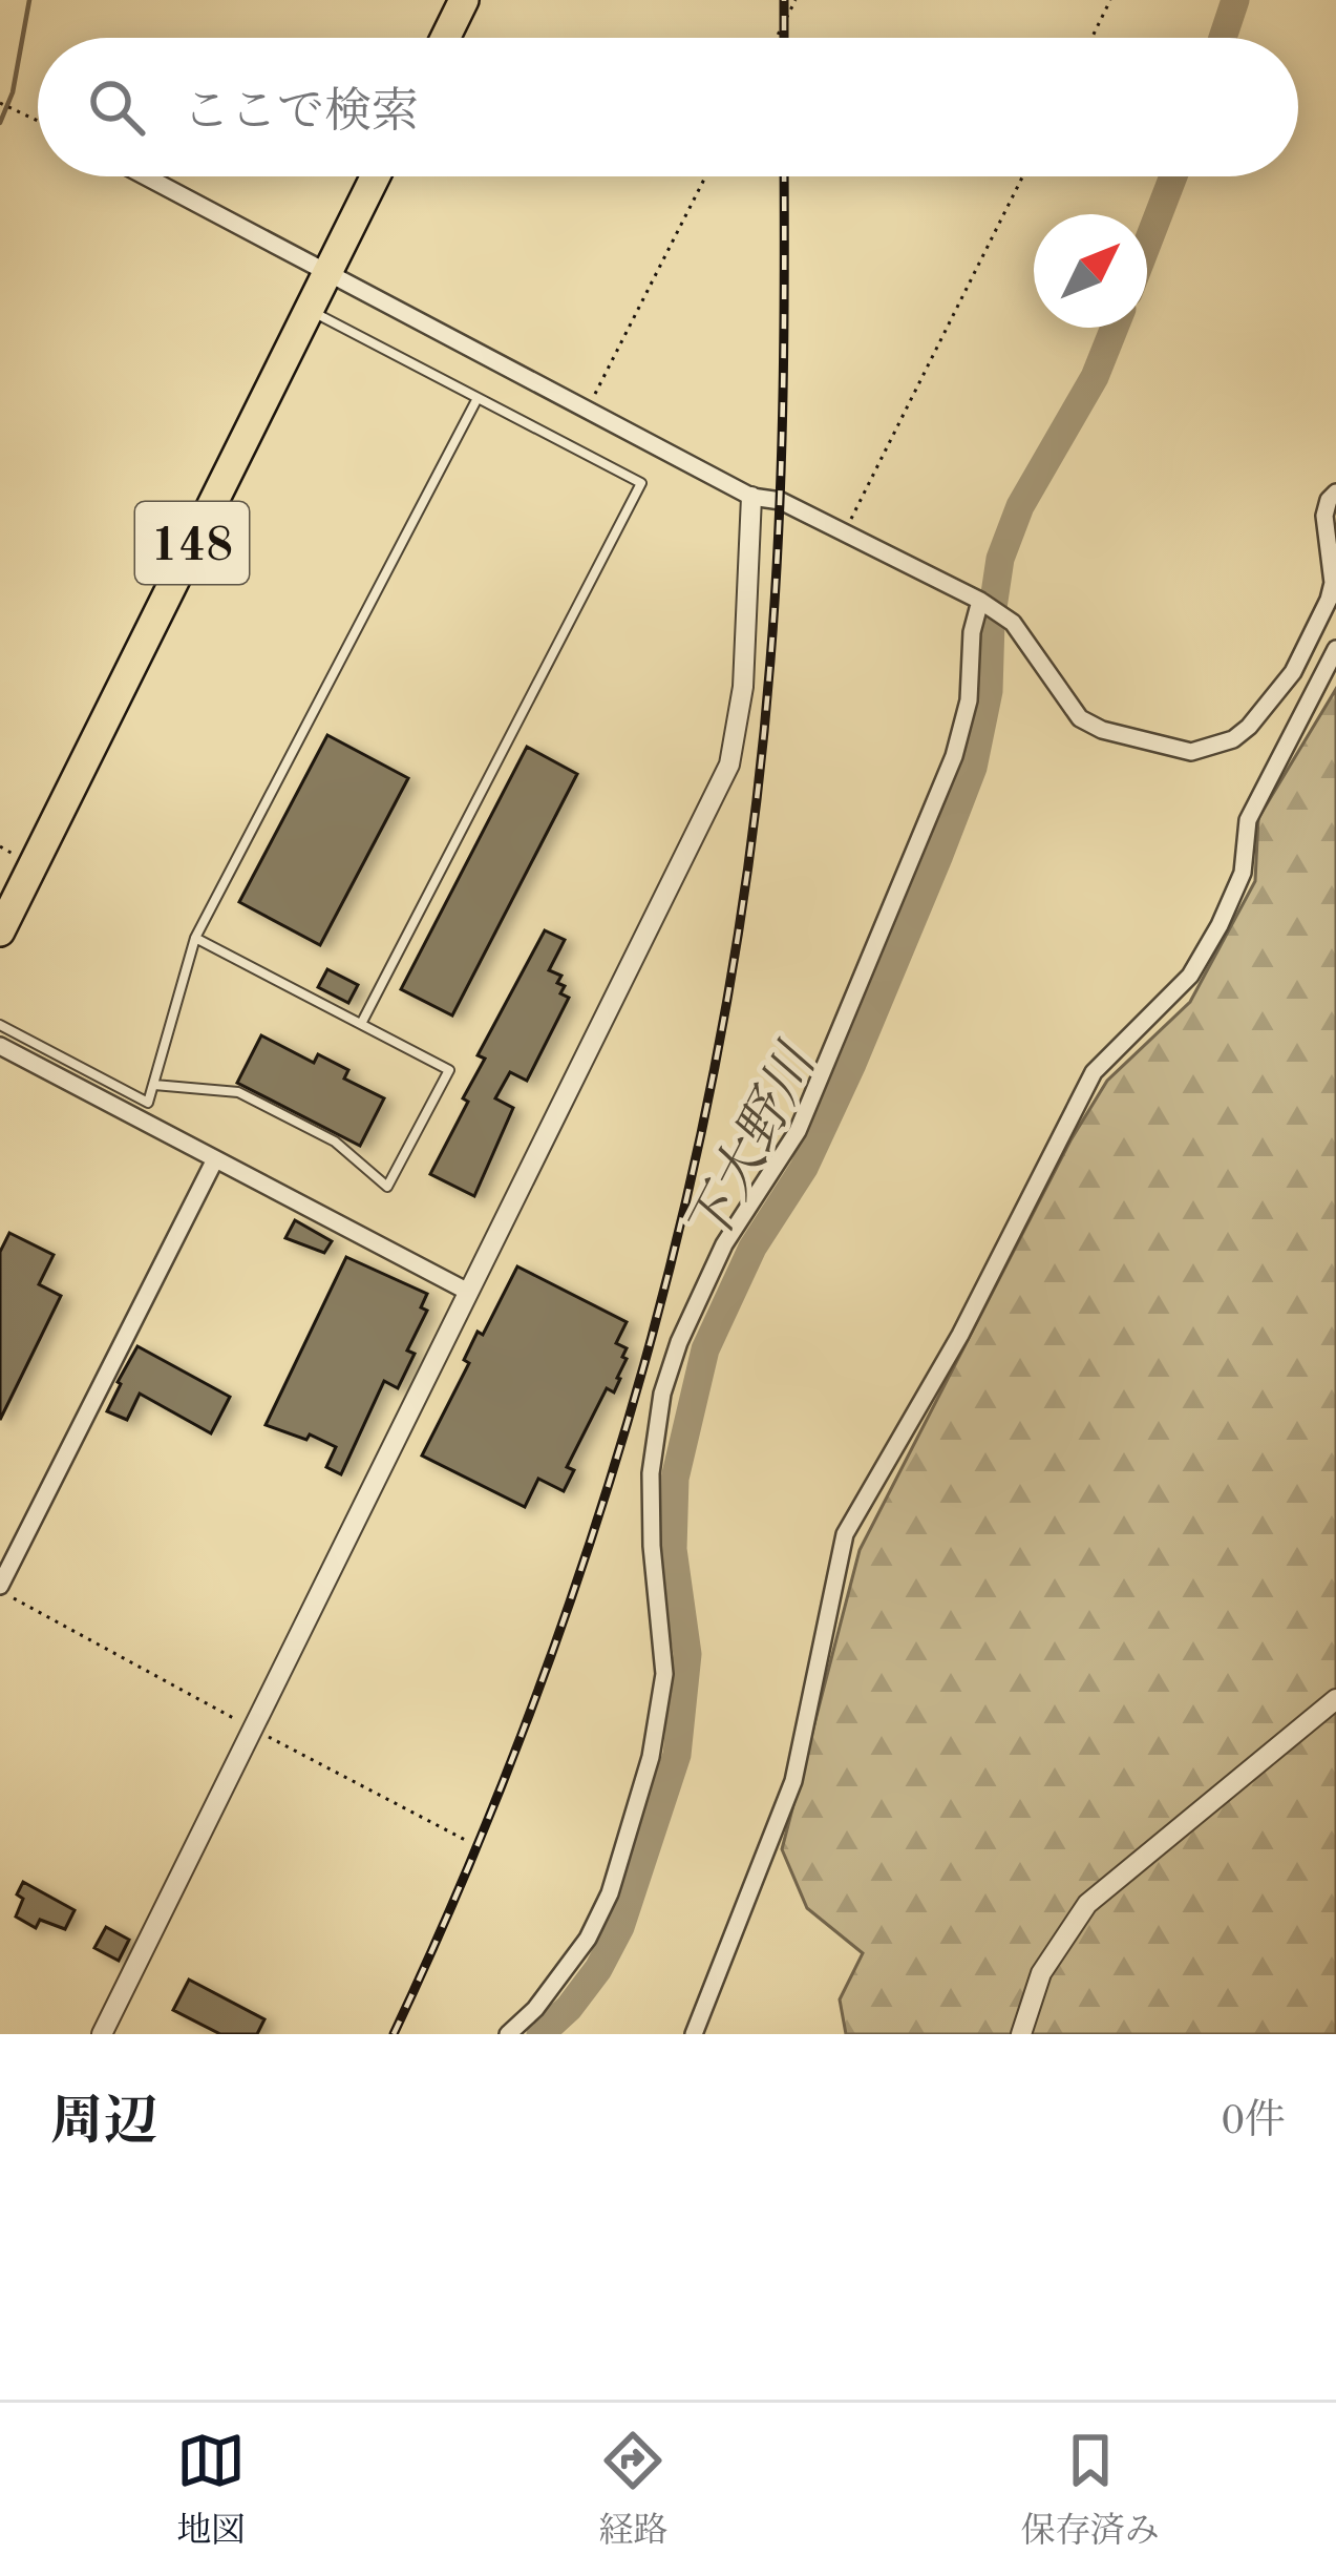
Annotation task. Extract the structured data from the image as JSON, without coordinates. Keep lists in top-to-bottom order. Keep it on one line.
{"streets":{"highway":["148"]},"water":["下大野川"],"north":"top right","page":{"search":"ここで検索","heading":["周辺","0件"],"nav":["地図","経路","保存済み"]}}
